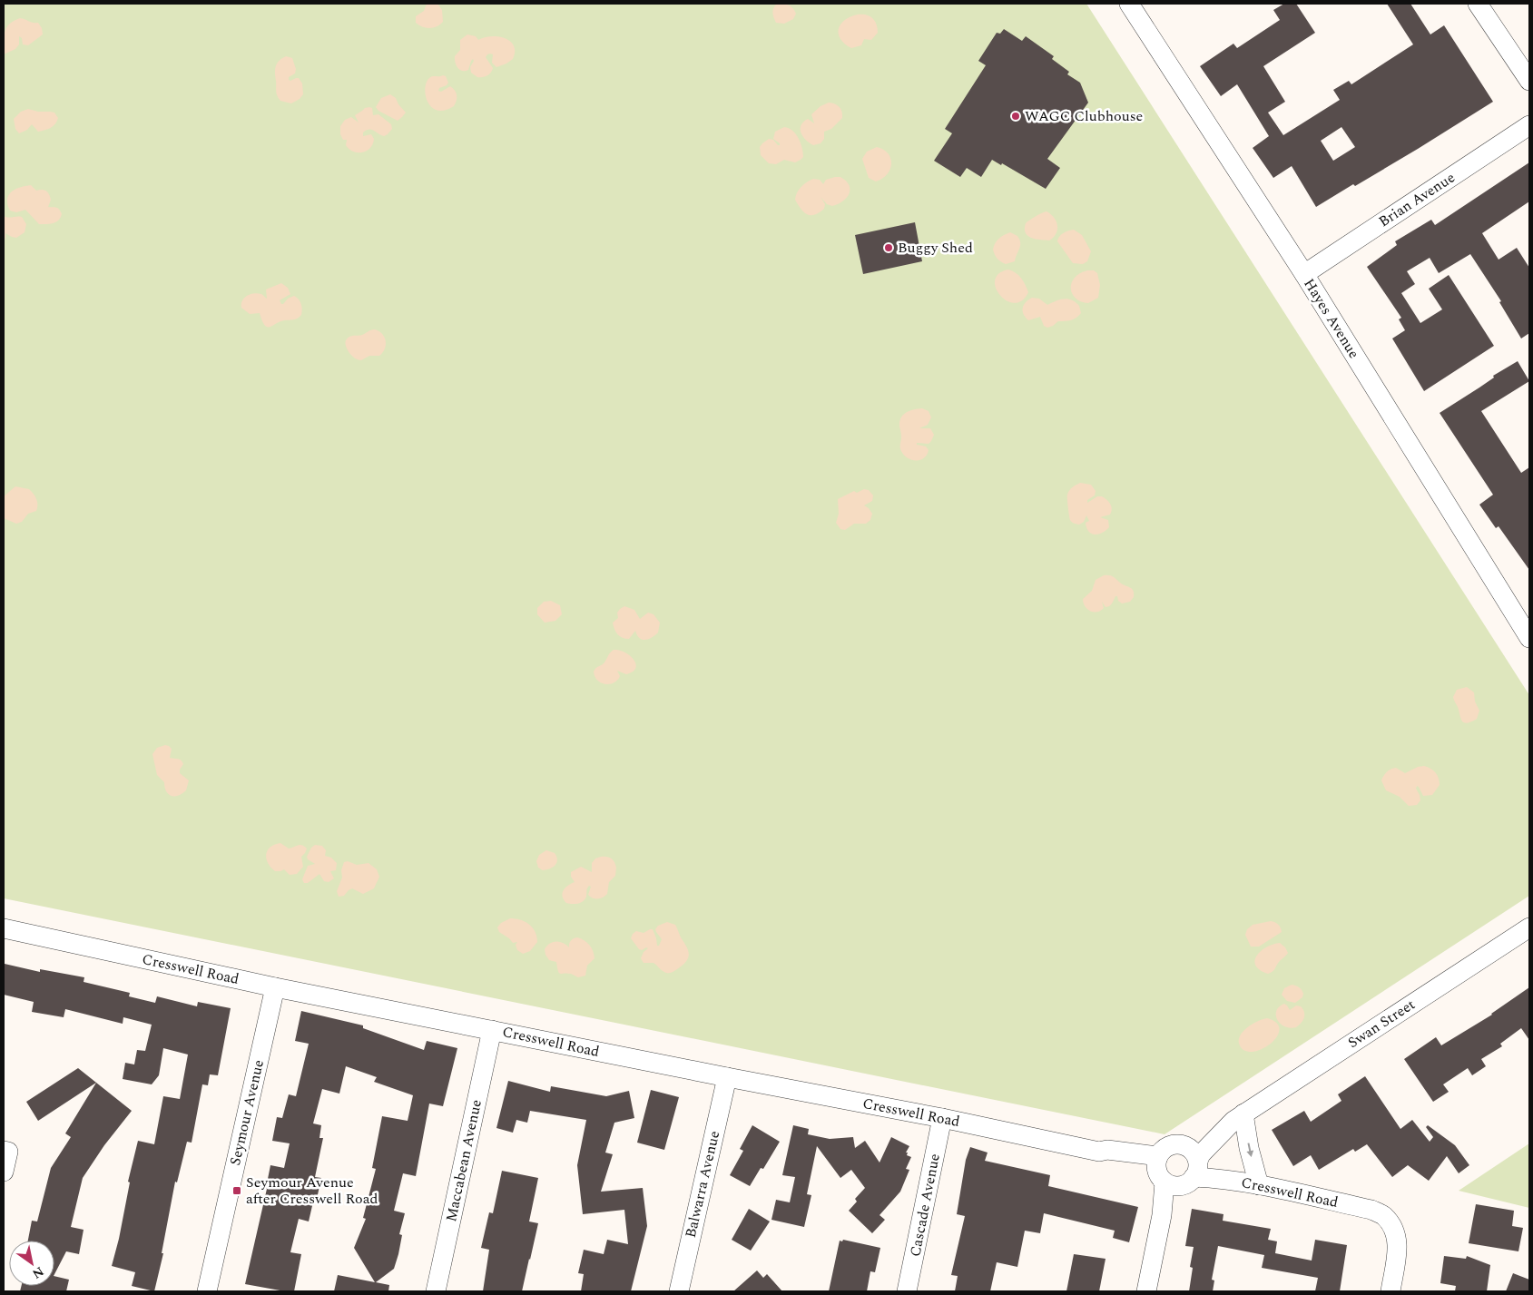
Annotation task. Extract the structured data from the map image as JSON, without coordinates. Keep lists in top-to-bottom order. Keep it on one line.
{"streets":{"street":["Brian Avenue","Hayes Avenue","Cresswell Road","Swan Street","Seymour Avenue","Maccabean Avenue","Balwarra Avenue","Cascade Avenue"]},"crossings":[["Brian Avenue","Hayes Avenue"],["Cresswell Road","Swan Street"],["Cresswell Road","Seymour Avenue"],["Cresswell Road","Maccabean Avenue"],["Cresswell Road","Balwarra Avenue"],["Cresswell Road","Cascade Avenue"]],"places":{"other":["WAGC Clubhouse","Buggy Shed"],"transit":["Seymour Avenue after Cresswell Road"]},"north":"bottom right"}
